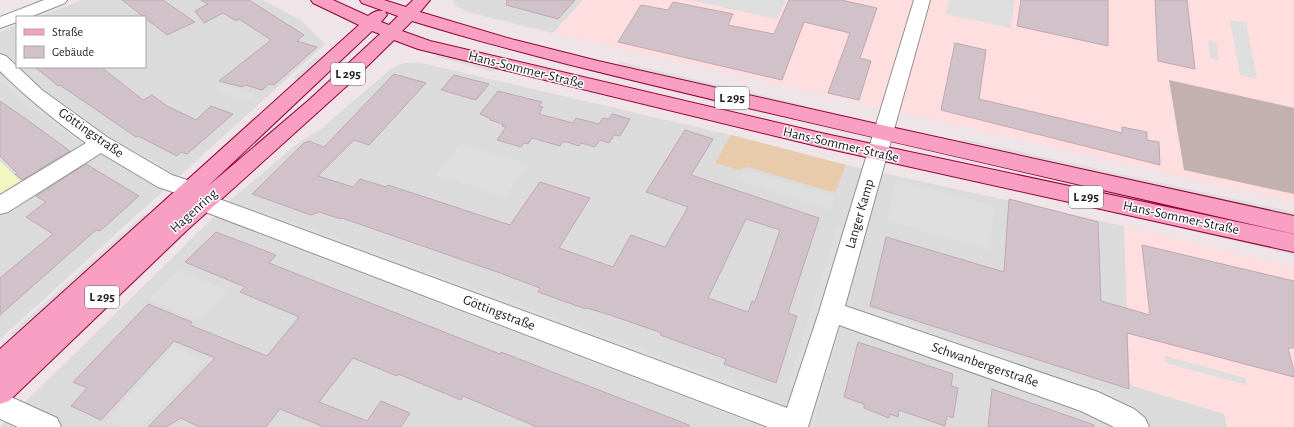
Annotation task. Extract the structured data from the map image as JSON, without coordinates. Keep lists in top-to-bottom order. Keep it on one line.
{"streets":{"main road":["Hans-Sommer-Straße","L 295","Hagenring"],"street":["Göttingstraße","Langer Kamp","Schwanbergerstraße"]},"crossings":[["Hans-Sommer-Straße","L 295"],["Hans-Sommer-Straße","Hagenring"],["Hans-Sommer-Straße","Langer Kamp"],["L 295","Hagenring"],["Göttingstraße","Hagenring"],["Göttingstraße","Langer Kamp"],["Langer Kamp","Schwanbergerstraße"]],"legend":["Straße","Gebäude"]}
